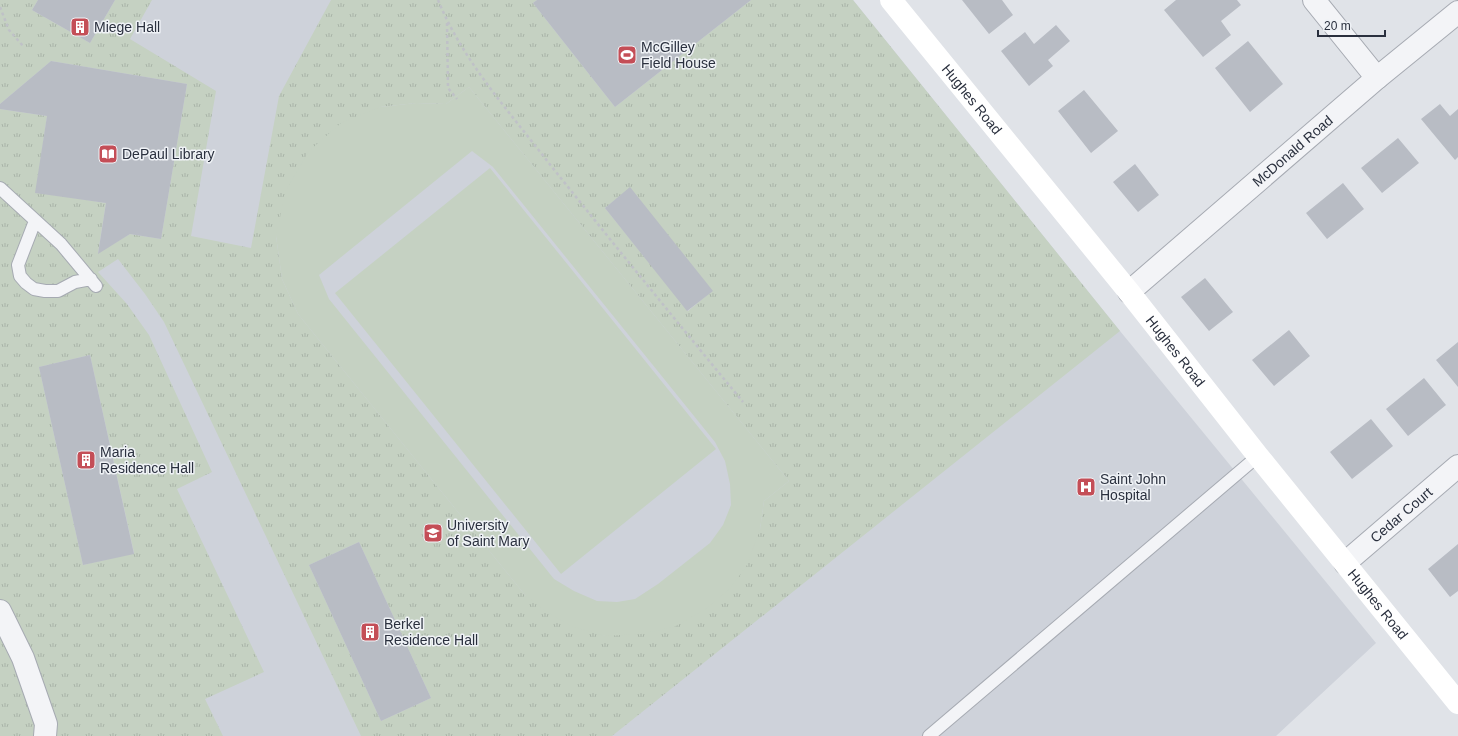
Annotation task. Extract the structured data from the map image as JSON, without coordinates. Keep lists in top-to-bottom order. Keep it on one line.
{"streets":{"street":["Hughes Road","McDonald Road","Cedar Court"]},"crossings":[["Hughes Road","McDonald Road"],["Hughes Road","Cedar Court"]],"places":{"building":["Miege Hall","Maria Residence Hall","Berkel Residence Hall"],"sports":["McGilley Field House"],"library":["DePaul Library"],"hospital":["Saint John Hospital"],"school or university":["University of Saint Mary"]},"scale_bar":"20 m"}
